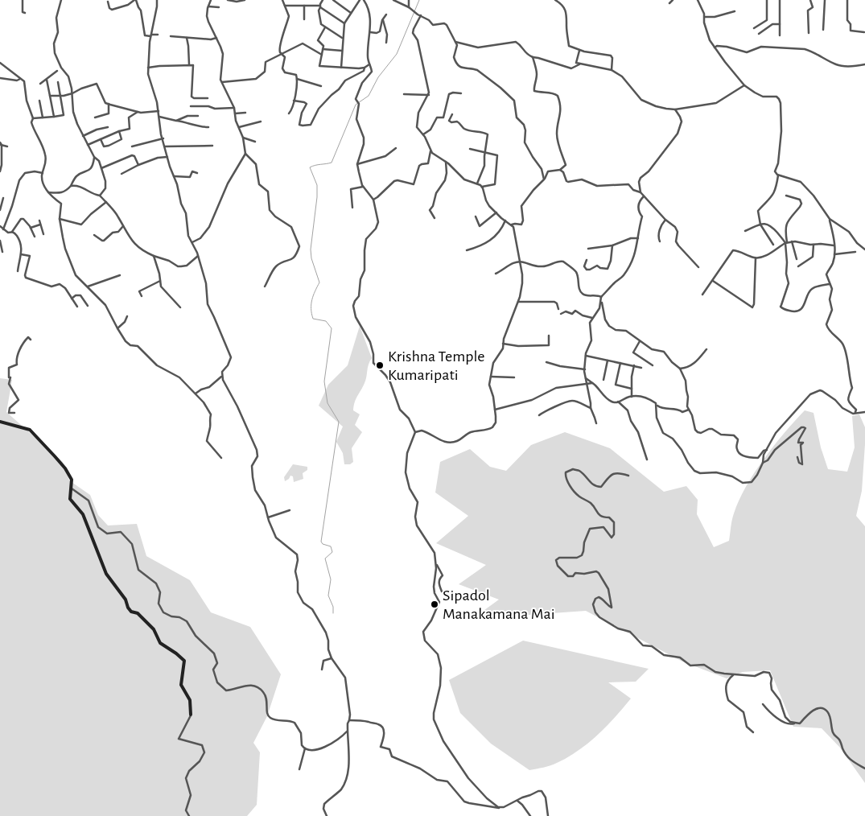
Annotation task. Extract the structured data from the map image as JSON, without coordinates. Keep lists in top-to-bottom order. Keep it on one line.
{"places":["Krishna Temple Kumaripati","Sipadol Manakamana Mai"]}
